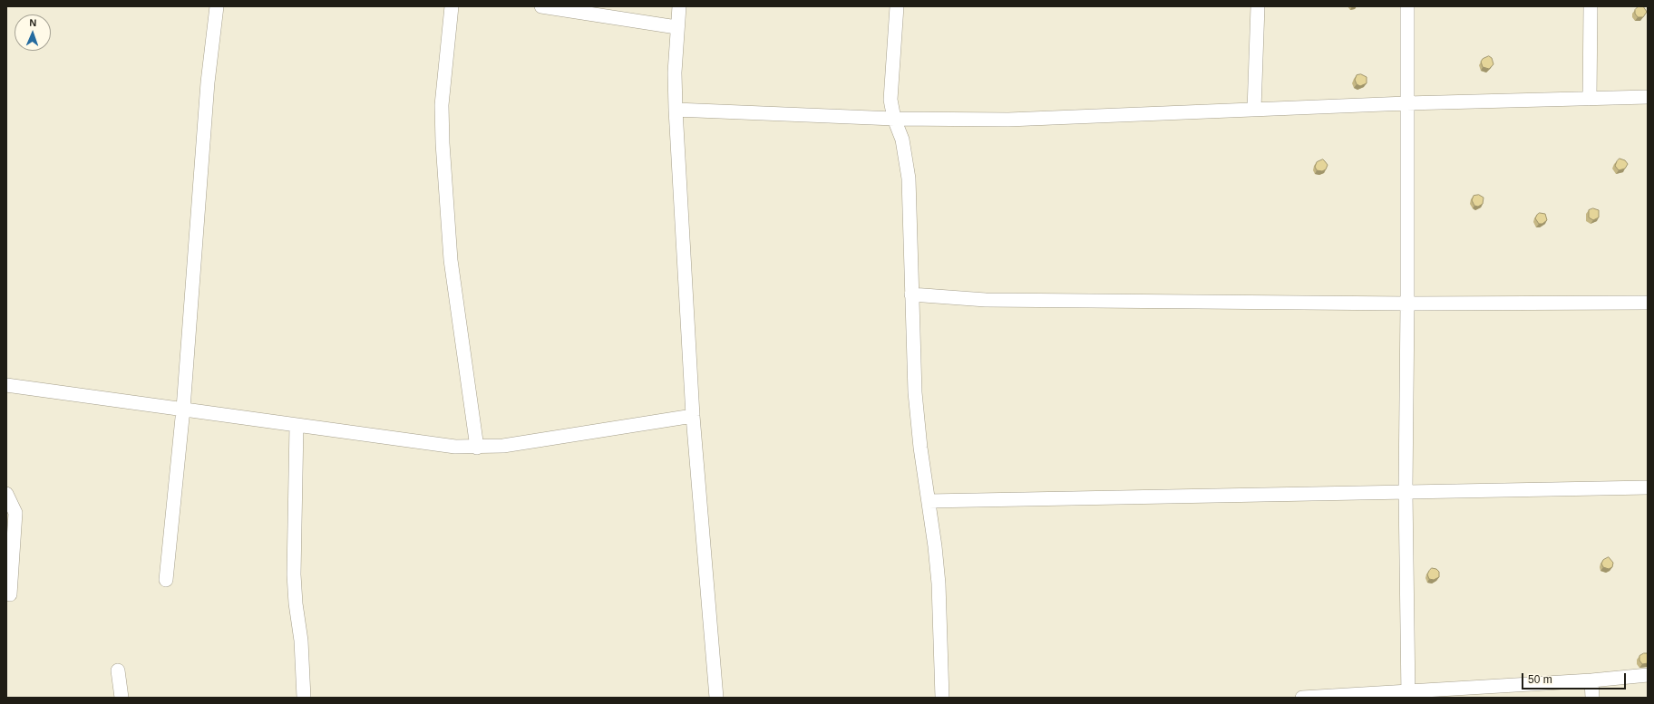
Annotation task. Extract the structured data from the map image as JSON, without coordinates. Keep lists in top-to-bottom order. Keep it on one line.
{"scale_bar":"50 m","north":"top"}
